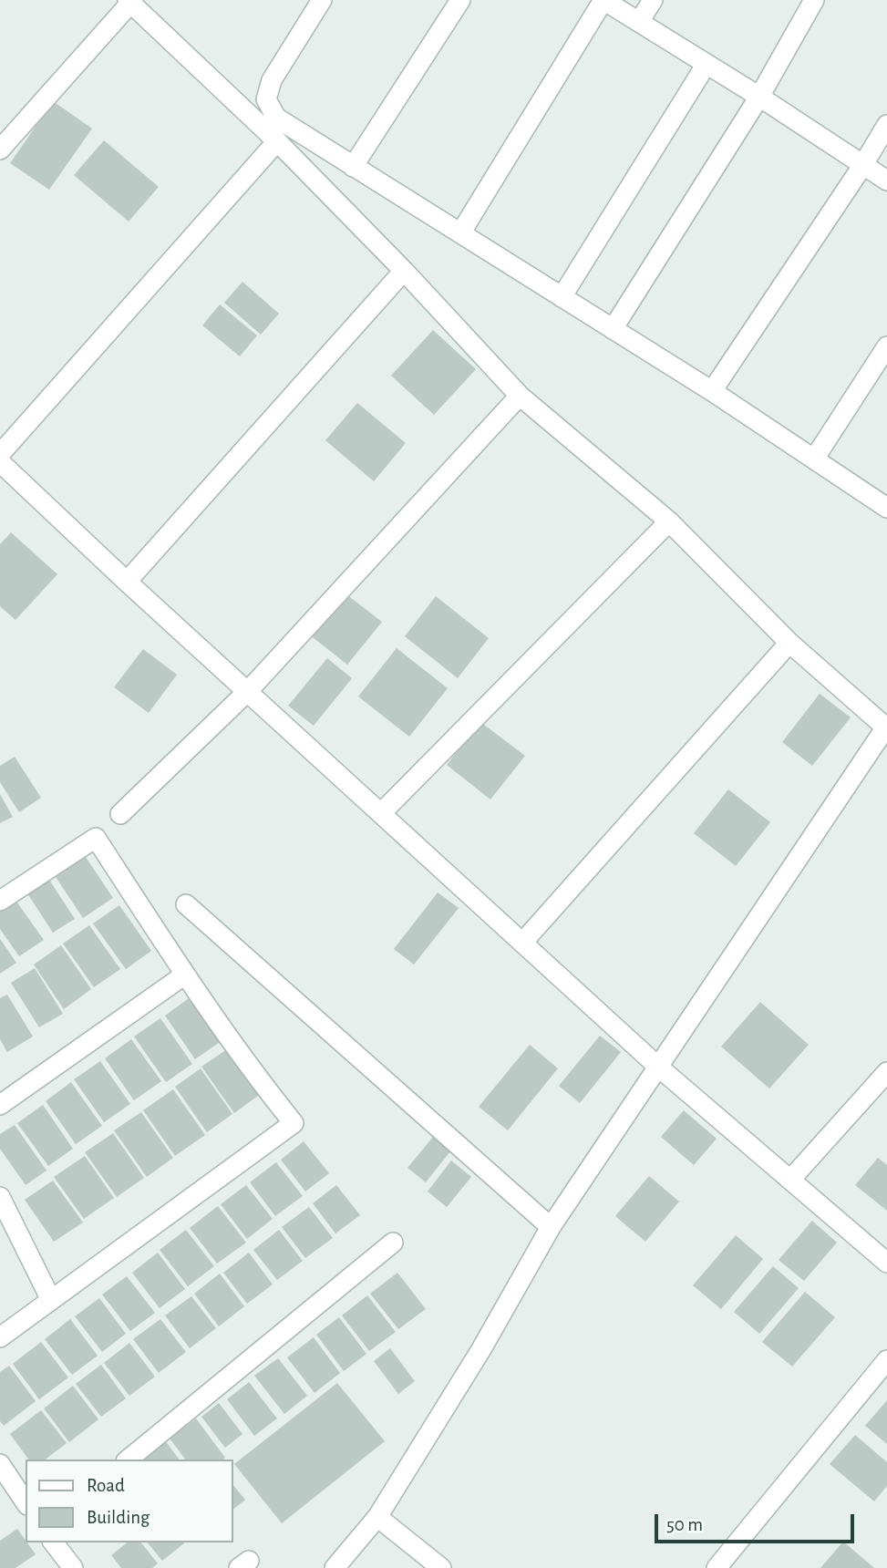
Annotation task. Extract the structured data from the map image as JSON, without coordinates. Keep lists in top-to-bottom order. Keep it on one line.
{"legend":["Road","Building"],"scale_bar":"50 m"}
